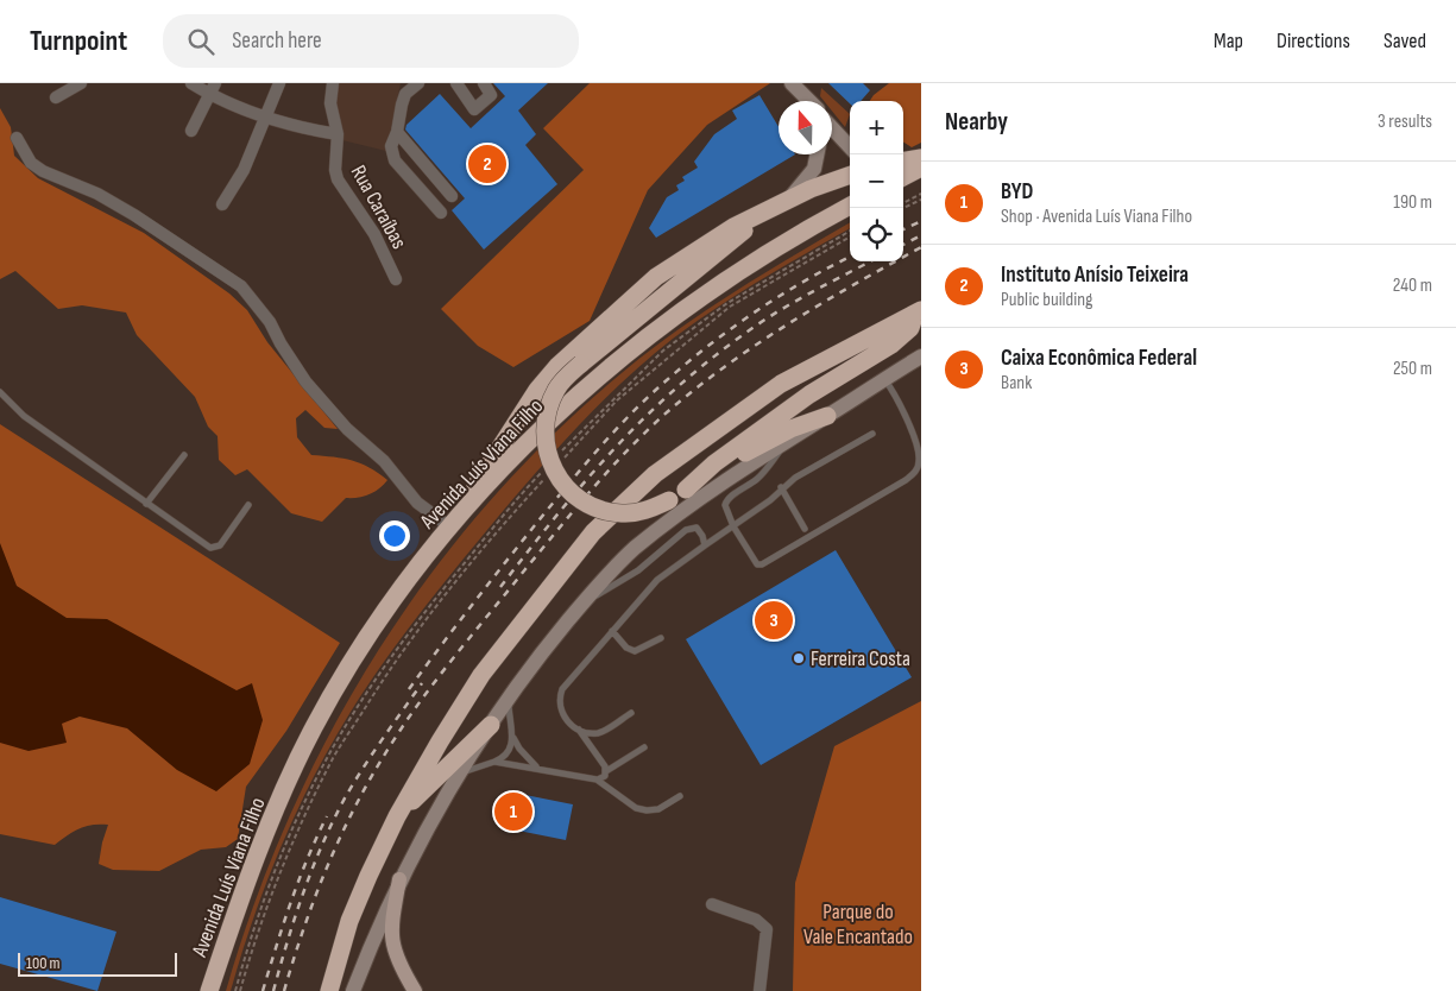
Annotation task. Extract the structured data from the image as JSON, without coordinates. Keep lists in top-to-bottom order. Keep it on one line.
{"streets":{"highway":["Avenida Luís Viana Filho"],"street":["Rua Caraíbas"]},"parks":["Parque do Vale Encantado"],"places":["Ferreira Costa"],"scale_bar":"100 m","north":"top","page":{"header":"Turnpoint","search":"Search here","nav":["Map","Directions","Saved"],"heading":["Nearby","3 results"],"map_buttons":["+","−"],"pins":["2","3","1"],"list":[{"mark":"1","name":"BYD","note":"Shop · Avenida Luís Viana Filho","value":"190 m"},{"mark":"2","name":"Instituto Anísio Teixeira","note":"Public building","value":"240 m"},{"mark":"3","name":"Caixa Econômica Federal","note":"Bank","value":"250 m"}],"scale":"100 m"}}
